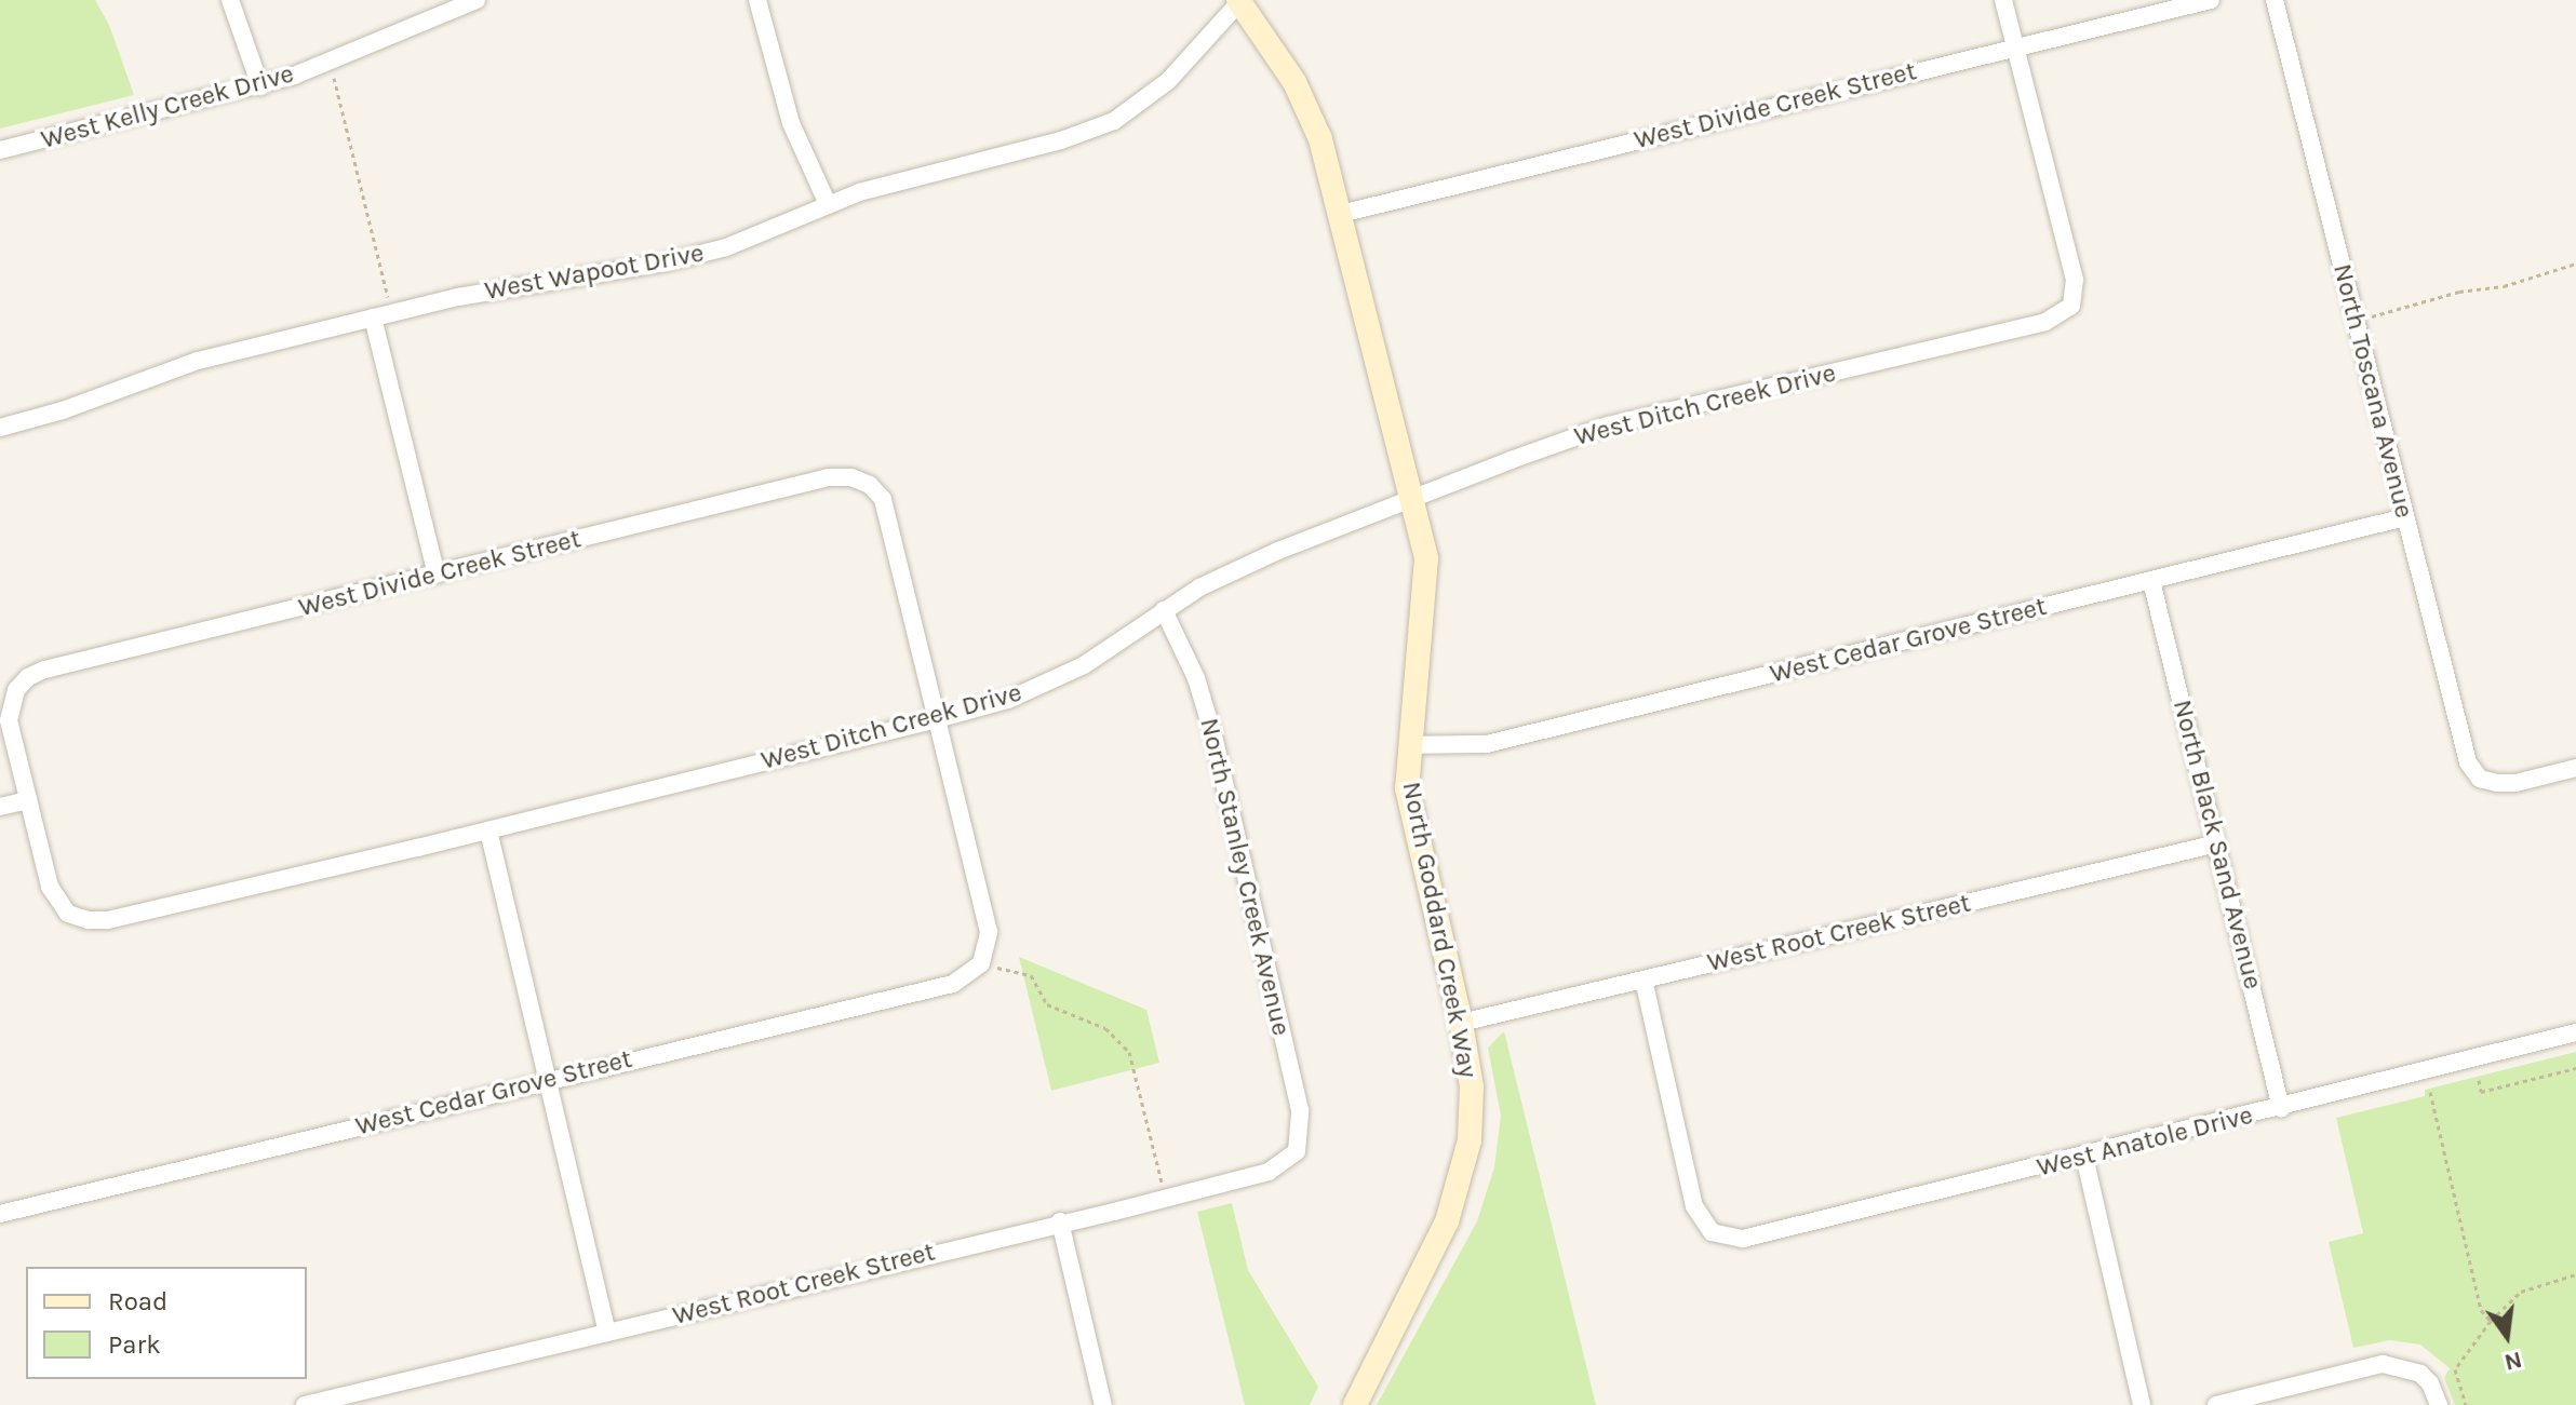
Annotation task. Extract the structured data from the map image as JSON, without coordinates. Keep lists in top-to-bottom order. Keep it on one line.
{"streets":{"street":["West Divide Creek Street","West Kelly Creek Drive","West Wapoot Drive","North Toscana Avenue","West Ditch Creek Drive","West Cedar Grove Street","North Black Sand Avenue","North Stanley Creek Avenue","North Goddard Creek Way","West Root Creek Street","West Anatole Drive"]},"crossings":[["West Divide Creek Street","West Ditch Creek Drive"],["West Divide Creek Street","North Goddard Creek Way"],["West Wapoot Drive","North Goddard Creek Way"],["North Toscana Avenue","West Cedar Grove Street"],["West Ditch Creek Drive","North Stanley Creek Avenue"],["West Ditch Creek Drive","North Goddard Creek Way"],["West Cedar Grove Street","North Black Sand Avenue"],["West Cedar Grove Street","North Goddard Creek Way"],["North Black Sand Avenue","West Root Creek Street"],["North Black Sand Avenue","West Anatole Drive"],["North Stanley Creek Avenue","West Root Creek Street"],["North Goddard Creek Way","West Root Creek Street"],["West Root Creek Street","West Anatole Drive"]],"legend":["Road","Park"],"north":"bottom"}
